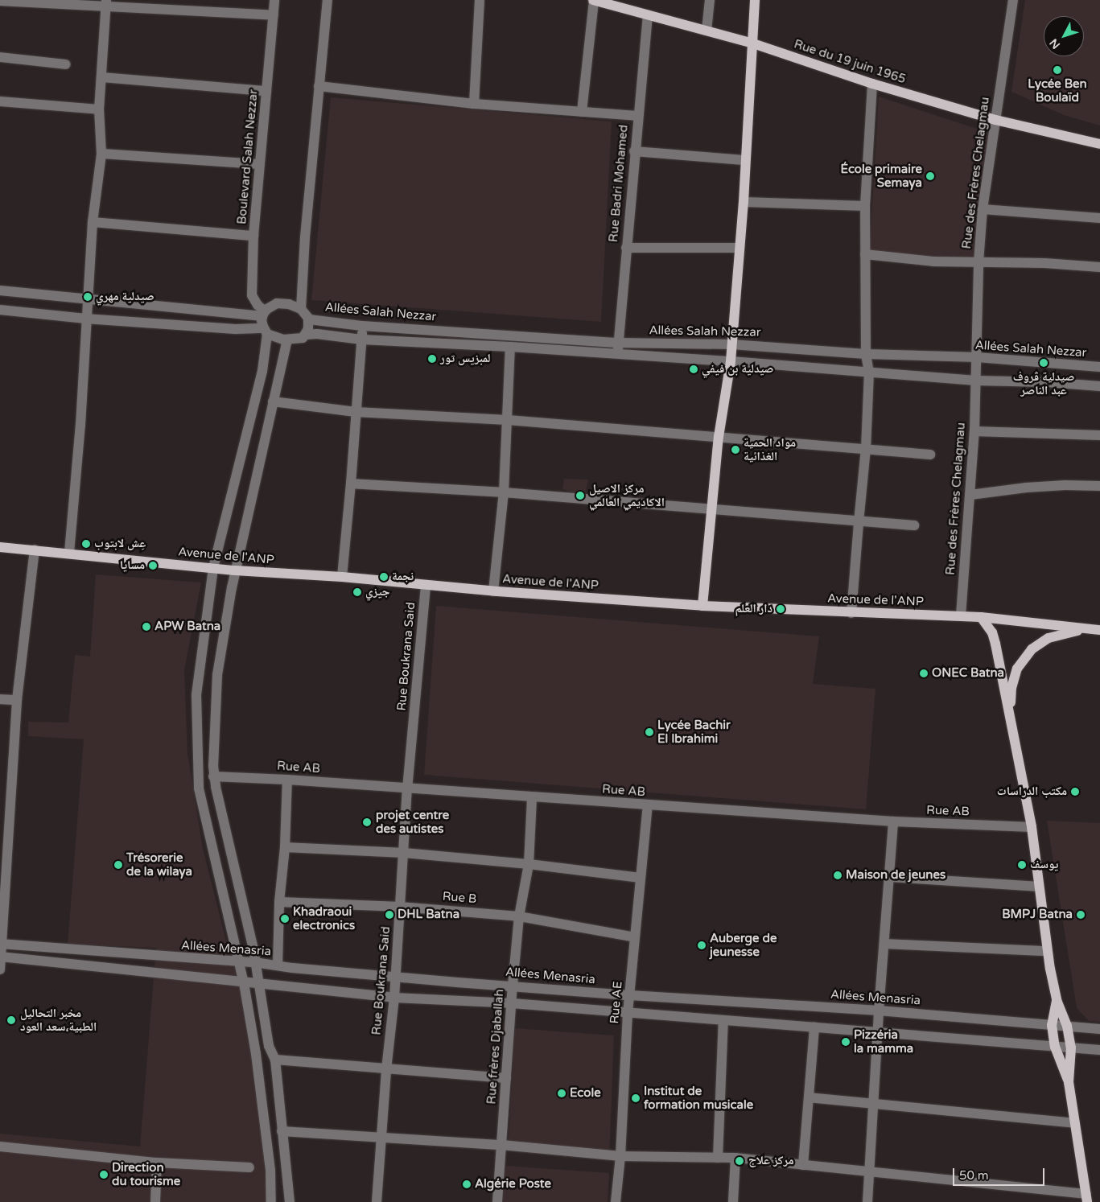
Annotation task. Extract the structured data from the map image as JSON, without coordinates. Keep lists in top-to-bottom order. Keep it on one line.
{"streets":{"main road":["Rue du 19 juin 1965","Avenue de l'ANP"],"street":["Boulevard Salah Nezzar","Rue des Frères Chelagmau","Rue Badri Mohamed","Allées Salah Nezzar","Rue Boukrana Said","Rue AB","Rue B","Allées Menasria","Rue AE","Rue frères Djaballah"]},"crossings":[["Rue du 19 juin 1965","Rue des Frères Chelagmau"],["Rue du 19 juin 1965","Rue Badri Mohamed"],["Boulevard Salah Nezzar","Allées Salah Nezzar"],["Rue des Frères Chelagmau","Allées Salah Nezzar"],["Rue des Frères Chelagmau","Avenue de l'ANP"],["Rue Badri Mohamed","Allées Salah Nezzar"],["Avenue de l'ANP","Rue Boukrana Said"],["Rue Boukrana Said","Rue AB"],["Rue Boukrana Said","Rue B"],["Rue Boukrana Said","Allées Menasria"],["Rue AB","Rue AE"],["Rue AB","Rue frères Djaballah"],["Rue B","Rue AE"],["Rue B","Rue frères Djaballah"],["Allées Menasria","Rue AE"],["Allées Menasria","Rue frères Djaballah"]],"places":["Lycée Ben Boulaïd","École primaire Semaya","صيدلية مهري","لمبزيس تور","صيدلية ڨروف عبد الناصر","صيدلية بن فيفي","مواد الحمية الغذائية","مركز الاصيل الاكاديمي العالمي","عِش لابتوب","مسايا","نجمة","جيزي","دار العلم","APW Batna","ONEC Batna","Lycée Bachir El Ibrahimi","مكتب الدراسات","projet centre des autistes","Trésorerie de la wilaya","يوسف","Maison de jeunes","DHL Batna","BMPJ Batna","Khadraoui electronics","Auberge de jeunesse","مخبر التحاليل الطبية،سعد العود","Pizzéria la mamma","Ecole","Institut de formation musicale","مركز علاج","Direction du tourisme","Algérie Poste"],"scale_bar":"50 m","north":"bottom left"}
